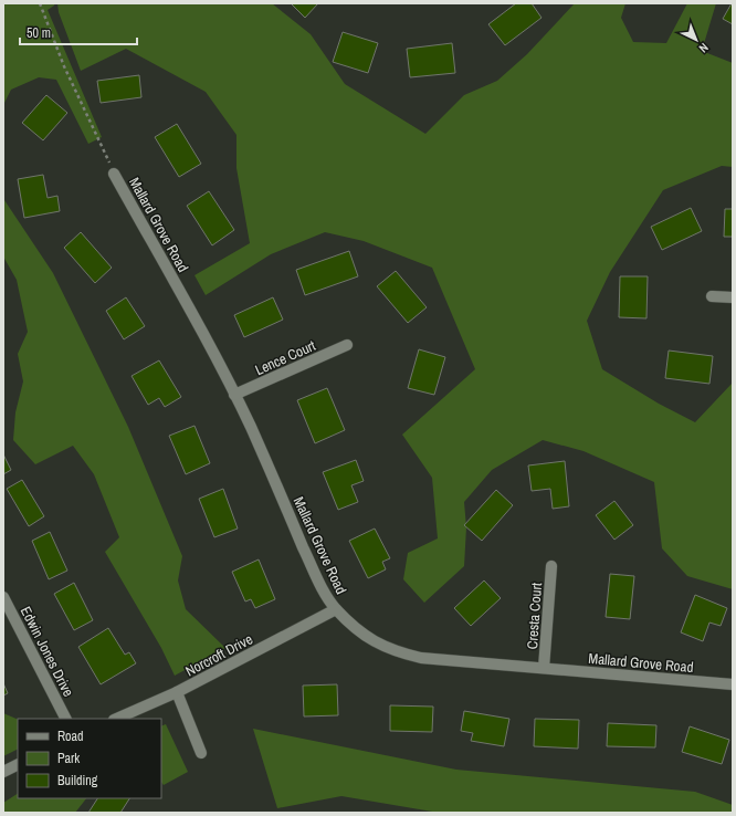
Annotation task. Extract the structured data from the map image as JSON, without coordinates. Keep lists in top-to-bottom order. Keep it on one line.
{"streets":{"street":["Mallard Grove Road","Lence Court","Cresta Court","Edwin Jones Drive","Norcroft Drive"]},"crossings":[["Mallard Grove Road","Lence Court"],["Mallard Grove Road","Cresta Court"],["Mallard Grove Road","Norcroft Drive"]],"legend":["Road","Park","Building"],"scale_bar":"50 m","north":"bottom right"}
